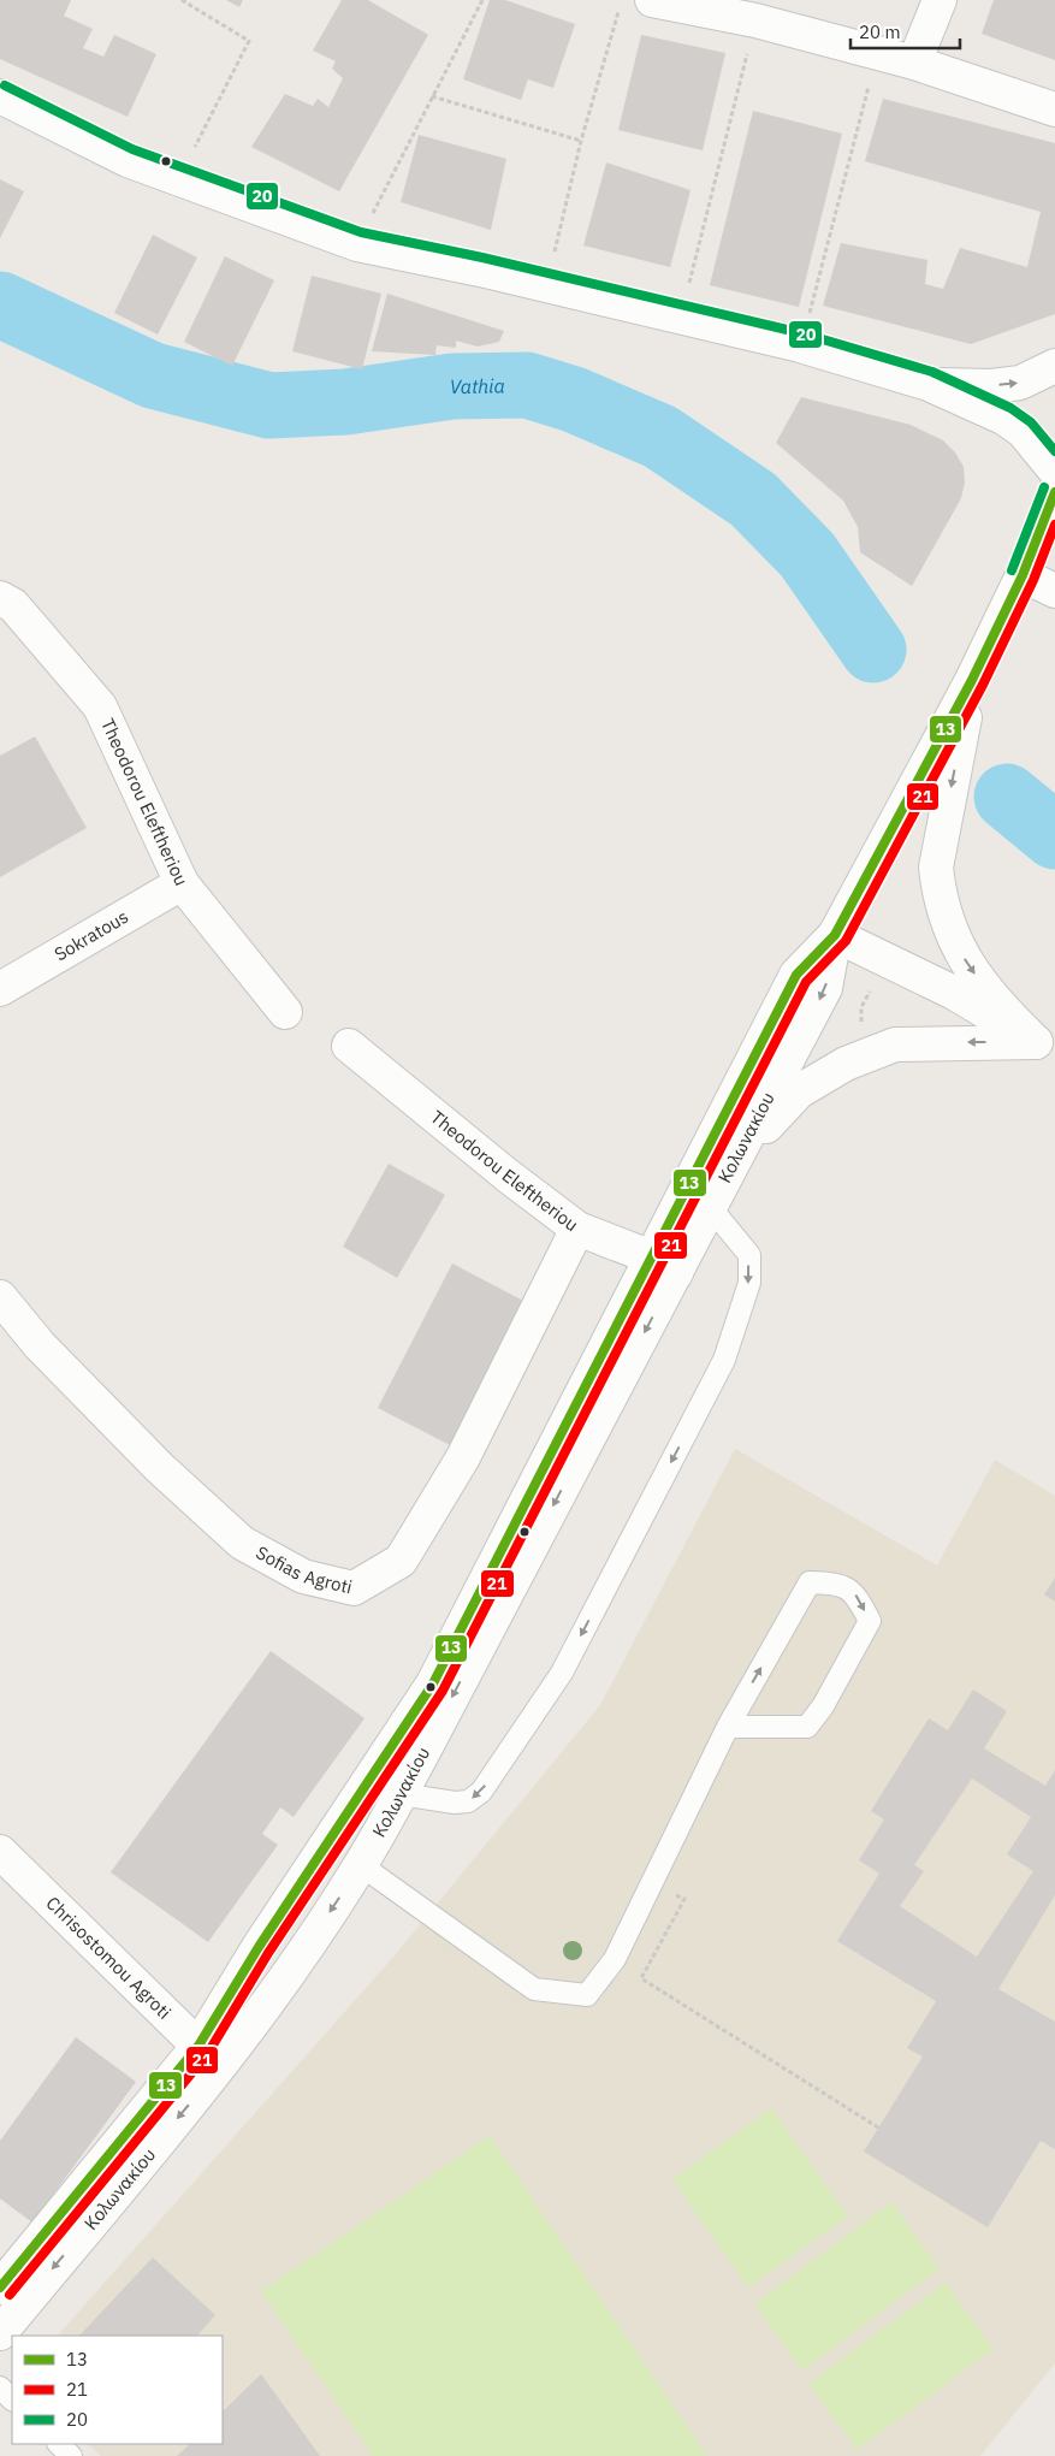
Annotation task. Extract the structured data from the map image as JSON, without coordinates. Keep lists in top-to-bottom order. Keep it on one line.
{"streets":{"main road":["Theodorou Eleftheriou","Sokratous","Κολωνακίου","Sofias Agroti","Chrisostomou Agroti"]},"crossings":[["Theodorou Eleftheriou","Sokratous"],["Theodorou Eleftheriou","Κολωνακίου"],["Theodorou Eleftheriou","Sofias Agroti"],["Κολωνακίου","Chrisostomou Agroti"]],"water":["Vathia"],"lines":["transit line 20","transit line 13","transit line 21"],"legend":["13","21","20"],"scale_bar":"20 m"}
